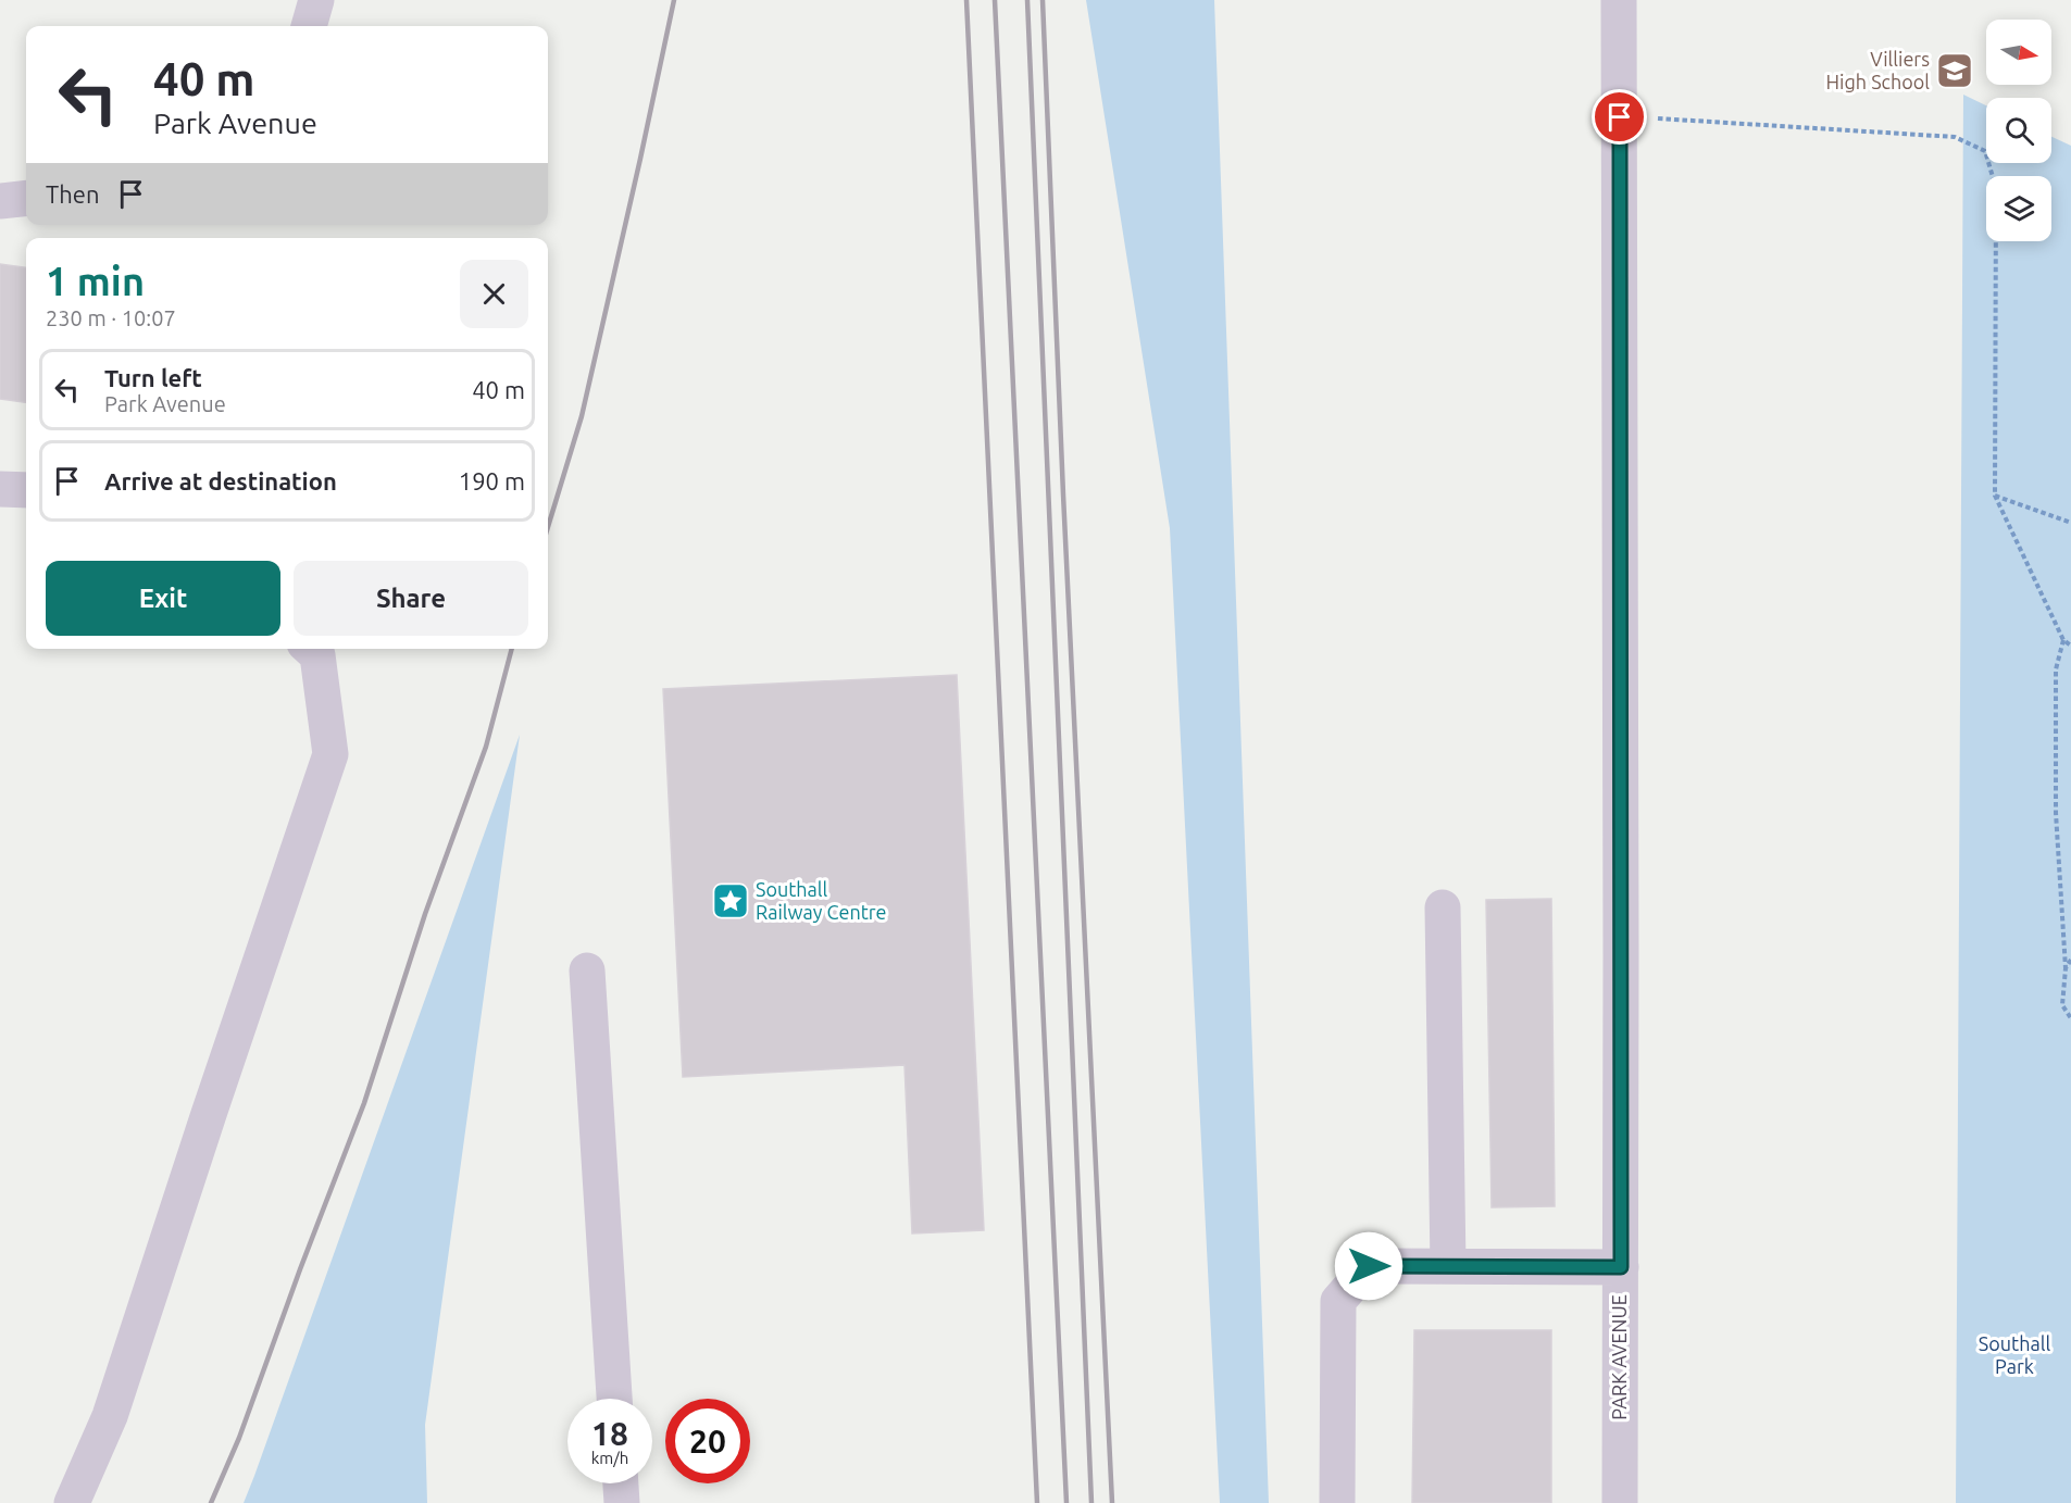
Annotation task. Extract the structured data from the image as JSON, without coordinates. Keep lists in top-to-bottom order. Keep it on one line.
{"streets":{"street":["PARK AVENUE"]},"parks":["Southall Park"],"places":{"school or university":["Villiers High School"],"place":["Southall Railway Centre"]},"north":"right","page":{"turn":["40 m","Park Avenue"],"then":"Then","heading":["1 min","230 m · 10:07"],"list":[{"name":"Turn left","note":"Park Avenue","value":"40 m"},{"name":"Arrive at destination","value":"190 m"}],"buttons":["Exit","Share"],"speed":"18 km/h","limit":"20"}}
